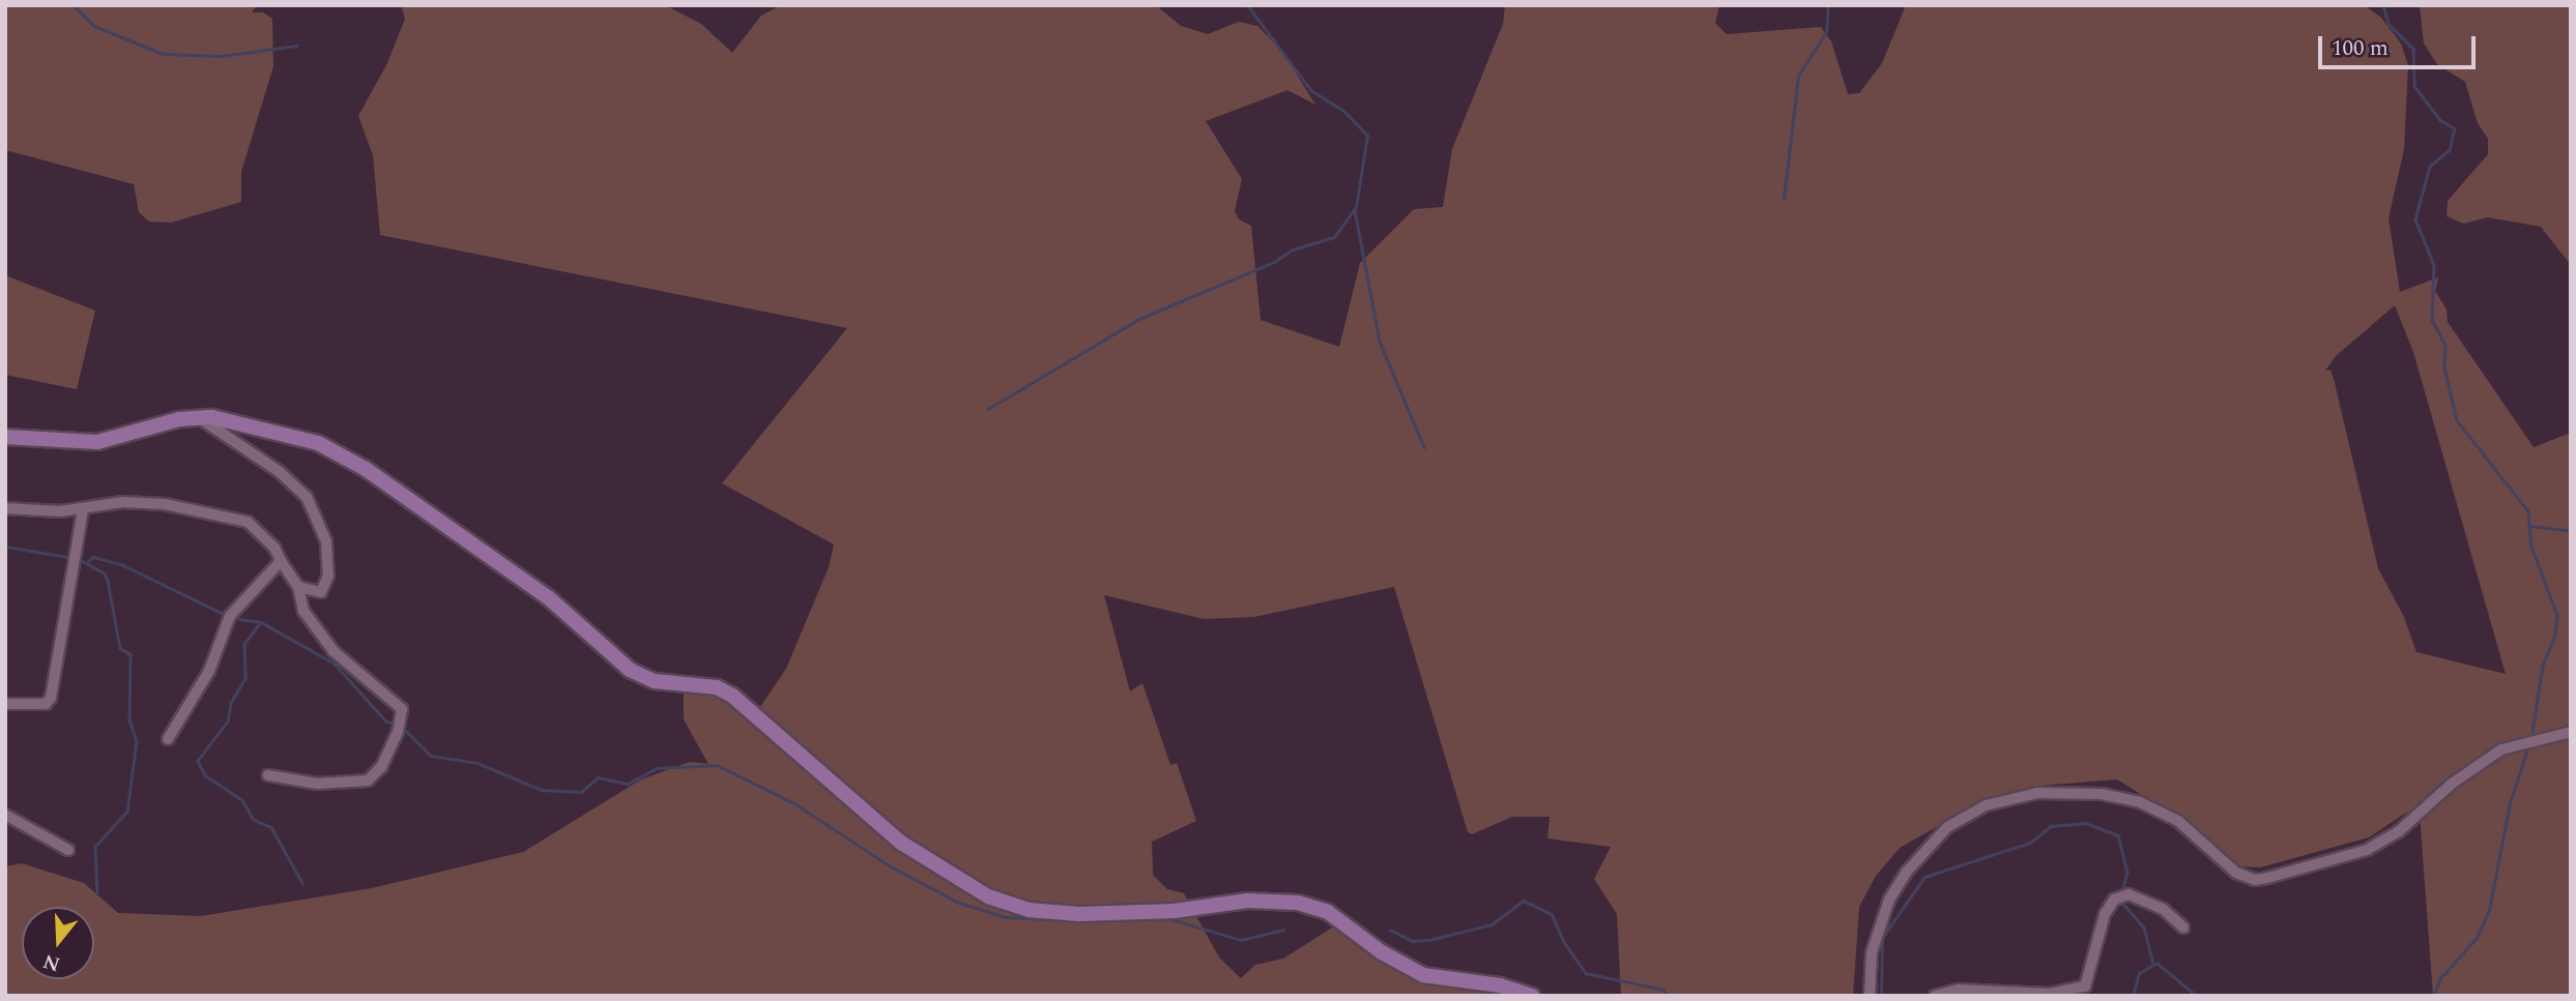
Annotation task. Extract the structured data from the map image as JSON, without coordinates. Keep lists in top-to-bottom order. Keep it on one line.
{"scale_bar":"100 m","north":"bottom"}
